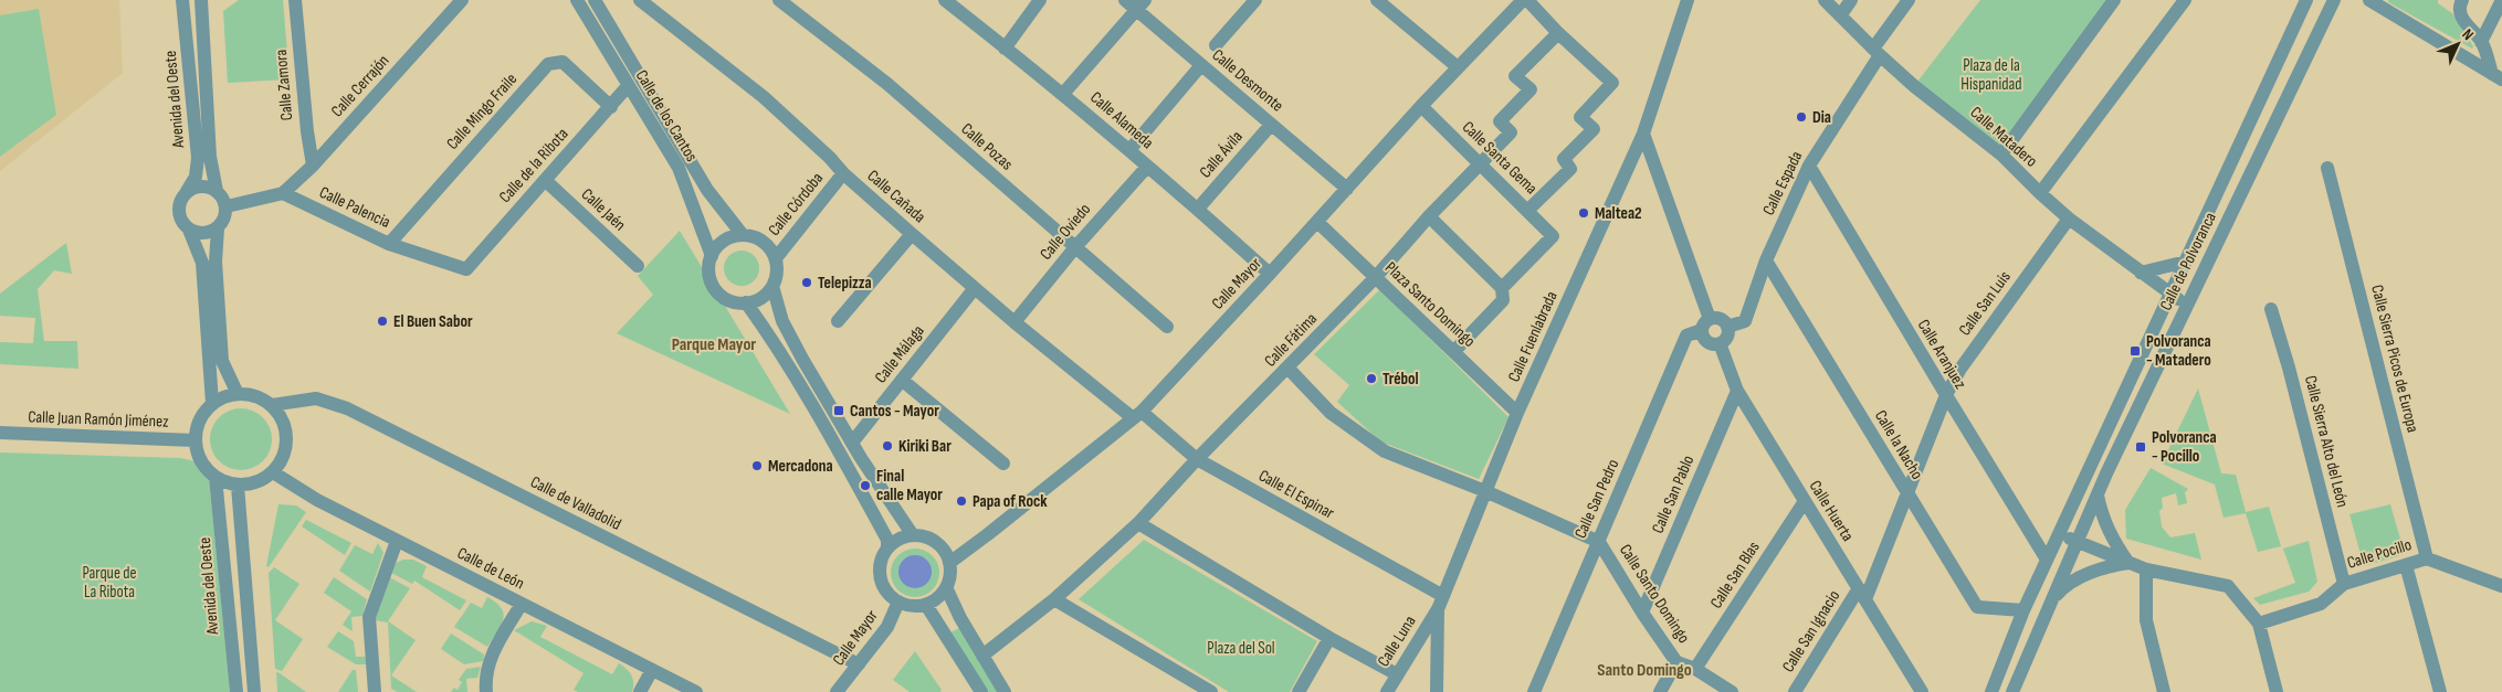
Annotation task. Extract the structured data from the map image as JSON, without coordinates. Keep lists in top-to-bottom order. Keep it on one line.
{"streets":{"street":["Calle Desmonte","Calle Zamora","Calle Cerrajón","Avenida del Oeste","Calle Mingo Fraile","Calle de los Cantos","Calle Alameda","Calle Matadero","Calle Pozas","Calle Ávila","Calle Santa Gema","Calle de la Ribota","Calle Espada","Calle Cañada","Calle Córdoba","Calle Palencia","Calle Jaén","Calle Oviedo","Calle de Polvoranca","Calle Mayor","Calle San Luis","Plaza Santo Domingo","Calle Fuenlabrada","Calle Fátima","Calle Málaga","Calle Aranjuez","Calle Sierra Picos de Europa","Calle Juan Ramón Jiménez","Calle Sierra Alto del León","Calle la Nacho","Calle El Espinar","Calle San Pablo","Calle San Pedro","Calle de Valladolid","Calle Huerta","Calle Pocillo","Calle de León","Calle San Blas","Calle Santo Domingo","Calle San Ignacio","Calle Luna"]},"crossings":[["Calle Desmonte","Calle Ávila"],["Calle Desmonte","Calle Mayor"],["Calle Zamora","Calle Cerrajón"],["Calle Cerrajón","Calle Palencia"],["Avenida del Oeste","Calle Juan Ramón Jiménez"],["Avenida del Oeste","Calle de Valladolid"],["Avenida del Oeste","Calle de León"],["Calle Mingo Fraile","Calle de la Ribota"],["Calle Mingo Fraile","Calle Palencia"],["Calle de los Cantos","Calle de la Ribota"],["Calle de los Cantos","Calle Córdoba"],["Calle Alameda","Calle Ávila"],["Calle Alameda","Calle Oviedo"],["Calle Alameda","Calle Mayor"],["Calle Matadero","Calle Espada"],["Calle Matadero","Calle de Polvoranca"],["Calle Matadero","Calle San Luis"],["Calle Pozas","Calle Oviedo"],["Calle Santa Gema","Calle Mayor"],["Calle Santa Gema","Calle Fátima"],["Calle de la Ribota","Calle Palencia"],["Calle de la Ribota","Calle Jaén"],["Calle Espada","Calle Aranjuez"],["Calle Espada","Calle la Nacho"],["Calle Espada","Calle San Pedro"],["Calle Espada","Calle Huerta"],["Calle Cañada","Calle Córdoba"],["Calle Cañada","Calle Oviedo"],["Calle Cañada","Calle Mayor"],["Calle Cañada","Calle Málaga"],["Calle Cañada","Calle El Espinar"],["Calle de Polvoranca","Calle Aranjuez"],["Calle de Polvoranca","Calle la Nacho"],["Calle Mayor","Plaza Santo Domingo"],["Calle Mayor","Calle El Espinar"],["Calle Mayor","Calle de Valladolid"],["Calle San Luis","Calle Aranjuez"],["Calle San Luis","Calle la Nacho"],["Calle San Luis","Calle Huerta"],["Calle San Luis","Calle San Ignacio"],["Plaza Santo Domingo","Calle Fuenlabrada"],["Plaza Santo Domingo","Calle Fátima"],["Calle Fuenlabrada","Calle El Espinar"],["Calle Fuenlabrada","Calle Santo Domingo"],["Calle Fuenlabrada","Calle Luna"],["Calle Fátima","Calle El Espinar"],["Calle Sierra Picos de Europa","Calle Pocillo"],["Calle Juan Ramón Jiménez","Calle de Valladolid"],["Calle Juan Ramón Jiménez","Calle de León"],["Calle Sierra Alto del León","Calle Pocillo"],["Calle San Pablo","Calle Huerta"],["Calle San Pablo","Calle Santo Domingo"],["Calle San Pedro","Calle Huerta"],["Calle San Pedro","Calle Santo Domingo"],["Calle de Valladolid","Calle de León"],["Calle Huerta","Calle San Blas"],["Calle Huerta","Calle San Ignacio"],["Calle San Blas","Calle Santo Domingo"]],"districts":["Parque Mayor","Santo Domingo"],"parks":["Plaza de la Hispanidad","Parque de La Ribota","Plaza del Sol"],"places":{"other":["Dia","Maltea2","Telepizza","El Buen Sabor","Trébol","Kiriki Bar","Mercadona","Final calle Mayor","Papa of Rock"],"transit":["Polvoranca - Matadero","Cantos - Mayor","Polvoranca - Pocillo"]},"north":"top right"}
